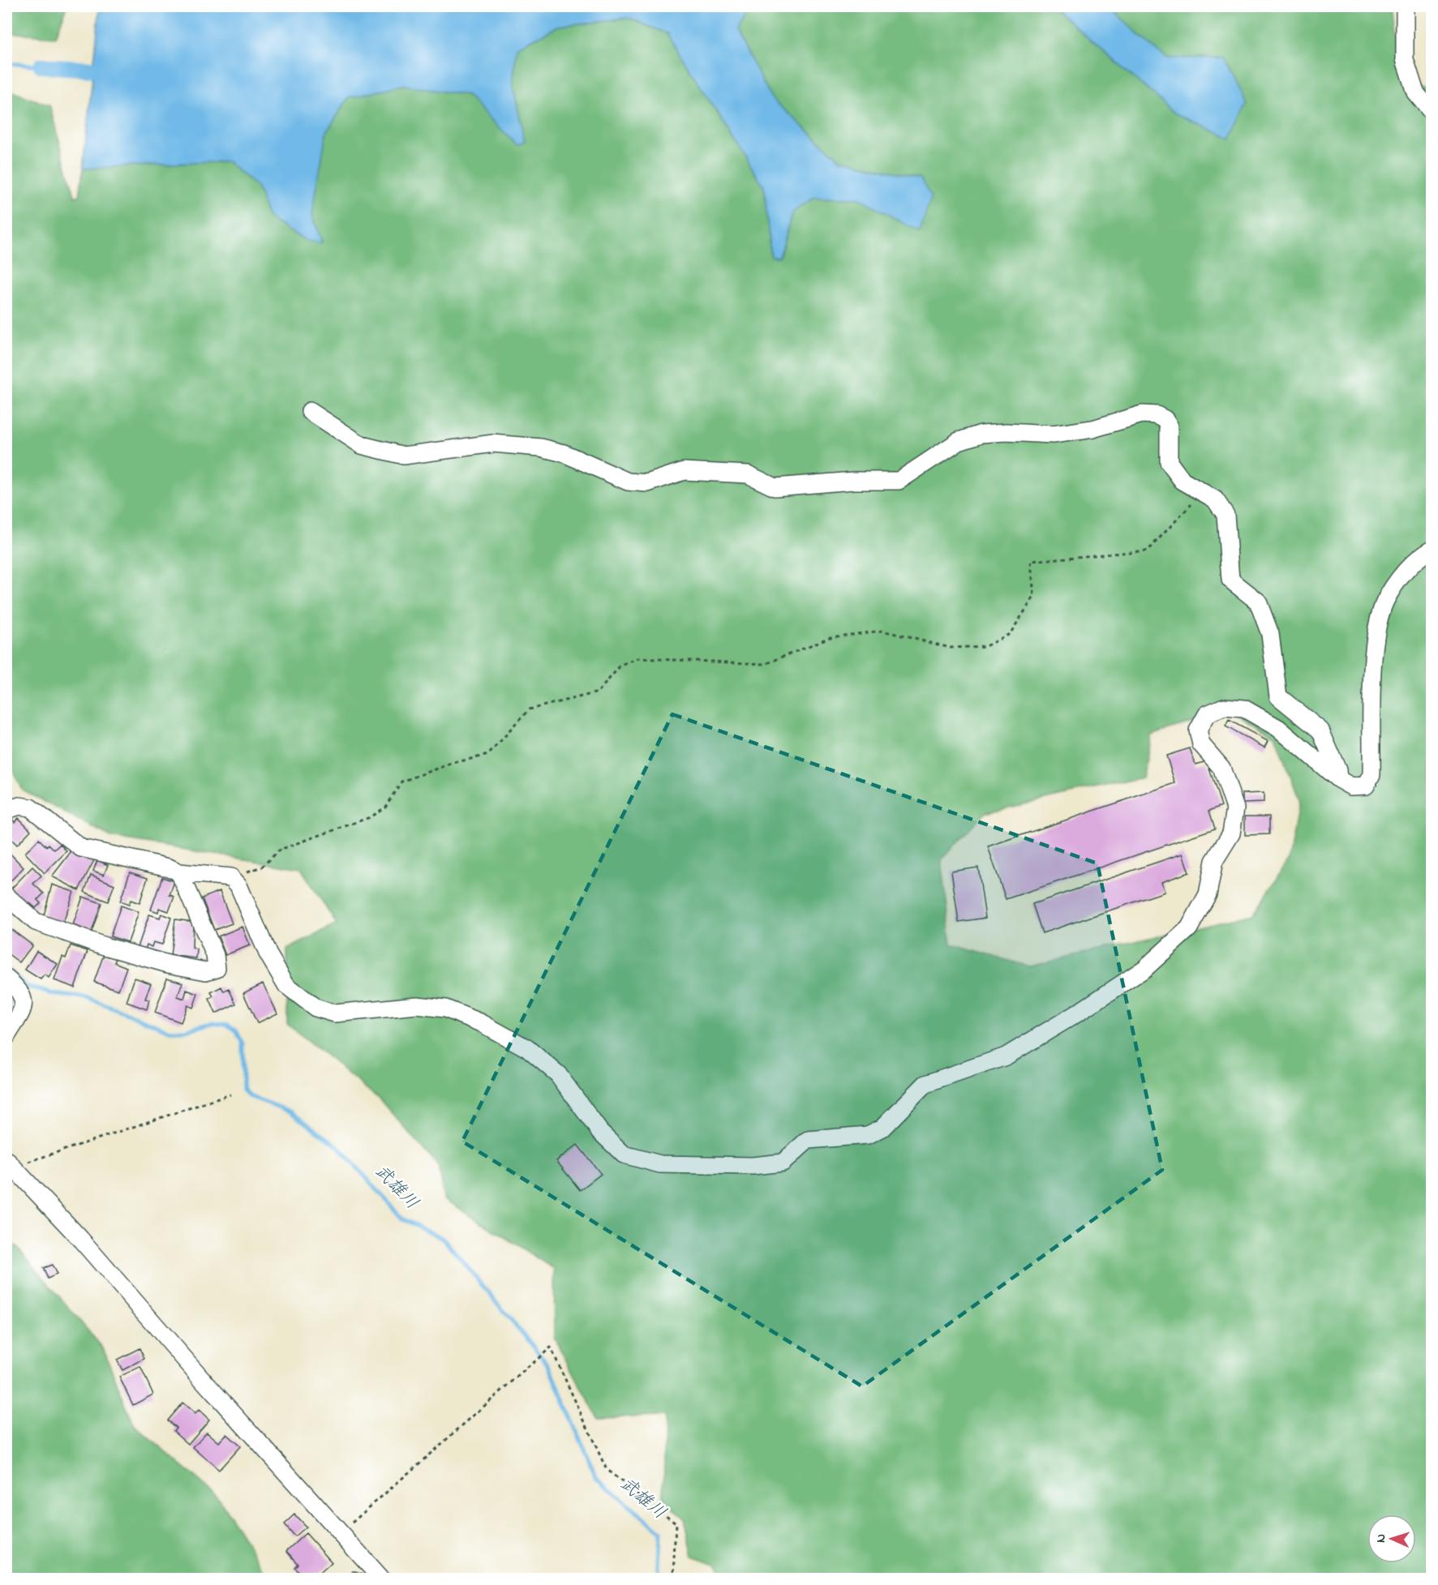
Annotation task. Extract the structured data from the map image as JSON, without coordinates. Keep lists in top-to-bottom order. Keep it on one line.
{"water":["武雄川"],"north":"left"}
